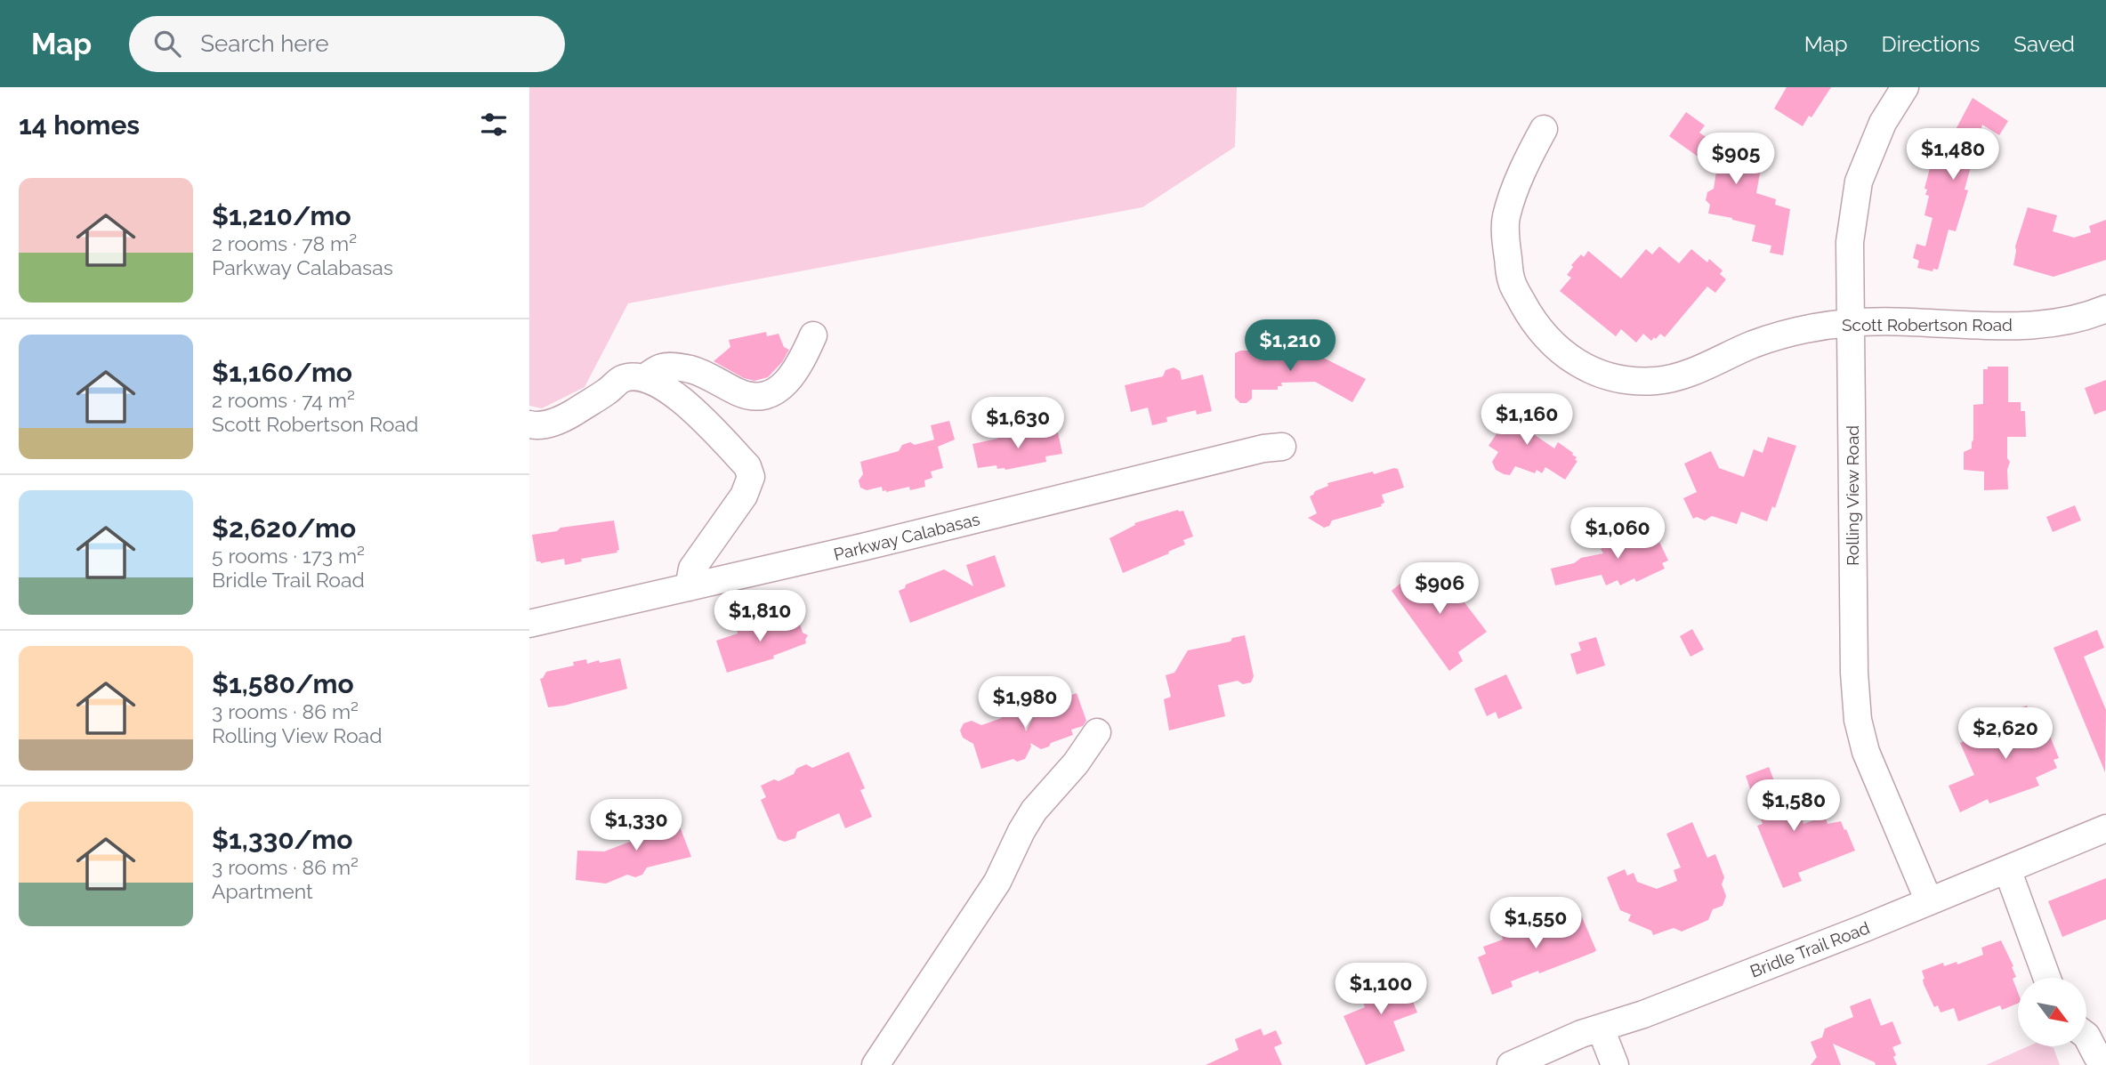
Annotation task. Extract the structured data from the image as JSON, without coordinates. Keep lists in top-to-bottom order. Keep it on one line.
{"streets":{"street":["Scott Robertson Road","Rolling View Road","Parkway Calabasas","Bridle Trail Road"]},"crossings":[["Scott Robertson Road","Rolling View Road"],["Rolling View Road","Bridle Trail Road"]],"north":"bottom right","page":{"header":"Map","search":"Search here","nav":["Map","Directions","Saved"],"heading":"14 homes","price":["$1,480","$905","$1,210","$1,160","$1,630","$1,060","$906","$1,810","$1,980","$2,620","$1,580","$1,330","$1,550","$1,100"],"list":[{"name":"$1,210/mo","note":"2 rooms · 78 m² · Parkway Calabasas"},{"name":"$1,160/mo","note":"2 rooms · 74 m² · Scott Robertson Road"},{"name":"$2,620/mo","note":"5 rooms · 173 m² · Bridle Trail Road"},{"name":"$1,580/mo","note":"3 rooms · 86 m² · Rolling View Road"},{"name":"$1,330/mo","note":"3 rooms · 86 m² · Apartment"}]}}
